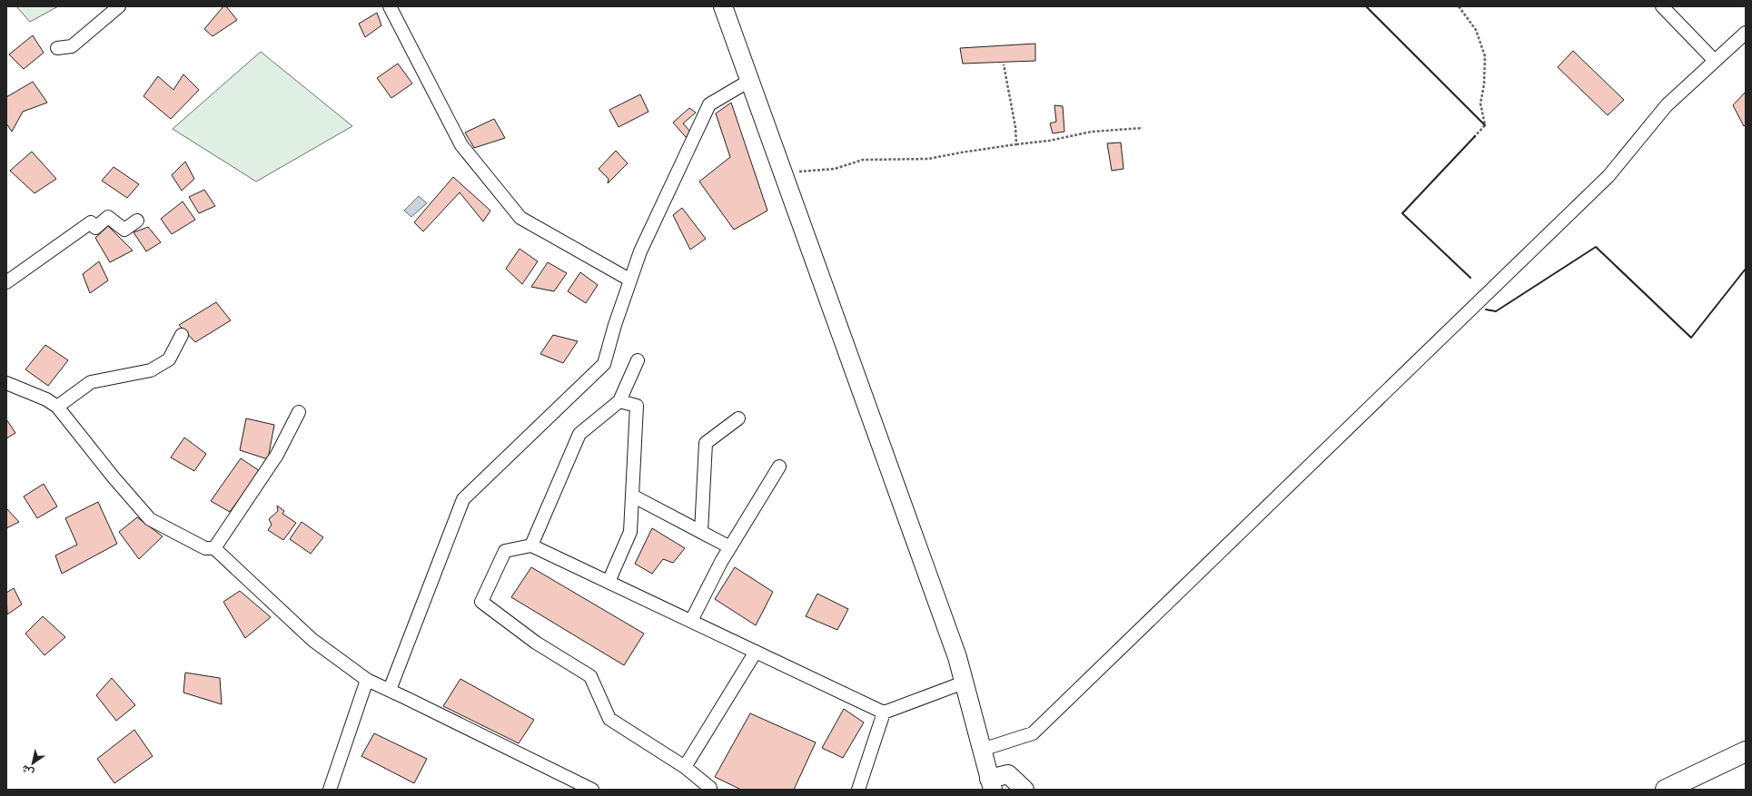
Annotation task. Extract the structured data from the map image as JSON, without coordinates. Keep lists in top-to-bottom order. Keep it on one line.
{"north":"bottom left"}
